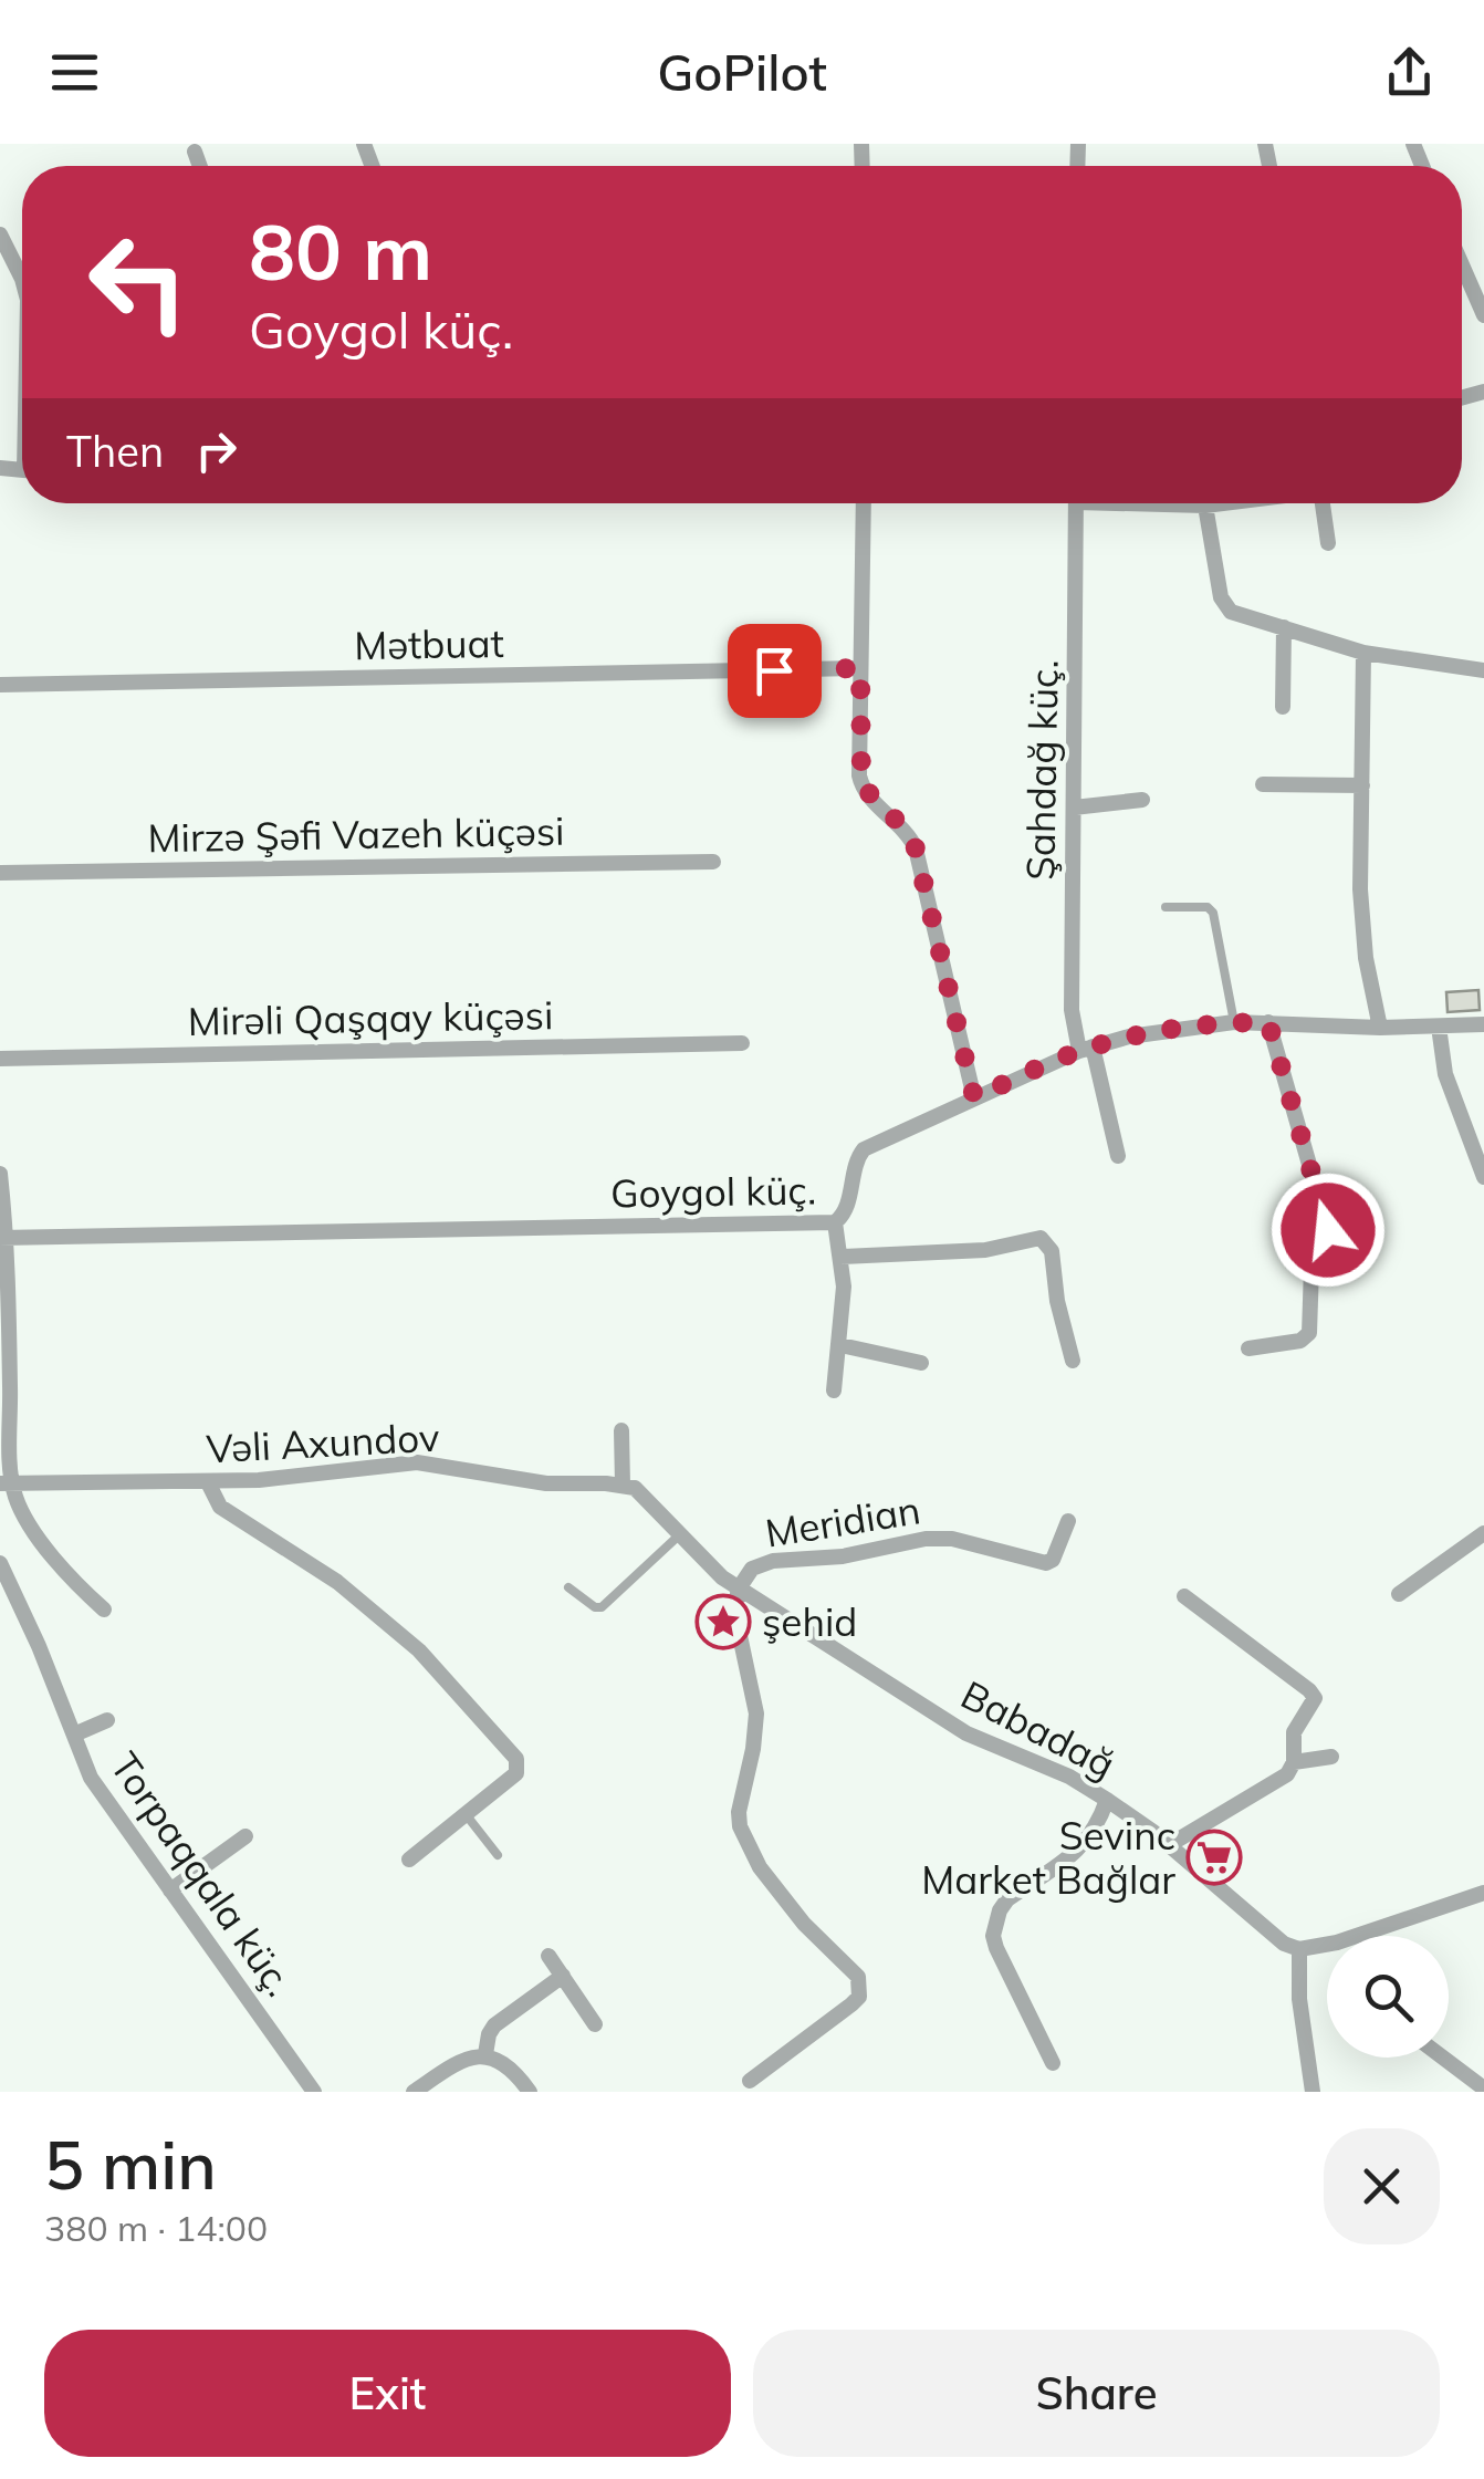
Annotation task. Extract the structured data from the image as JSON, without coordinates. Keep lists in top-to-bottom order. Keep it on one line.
{"streets":{"street":["Mətbuat","Şahdağ küç.","Mirzə Şəfi Vazeh küçəsi","Mirəli Qaşqay küçəsi","Goygol küç.","Vəli Axundov","Meridian","Babadağ","Torpaqqala küç."]},"crossings":[["Şahdağ küç.","Goygol küç."],["Meridian","Babadağ"]],"places":{"place":["şehid"],"supermarket":["Sevinc Market Bağlar"]},"page":{"header":"GoPilot","turn":["80 m","Goygol küç."],"then":"Then","heading":["5 min","380 m · 14:00"],"buttons":["Exit","Share"]}}
